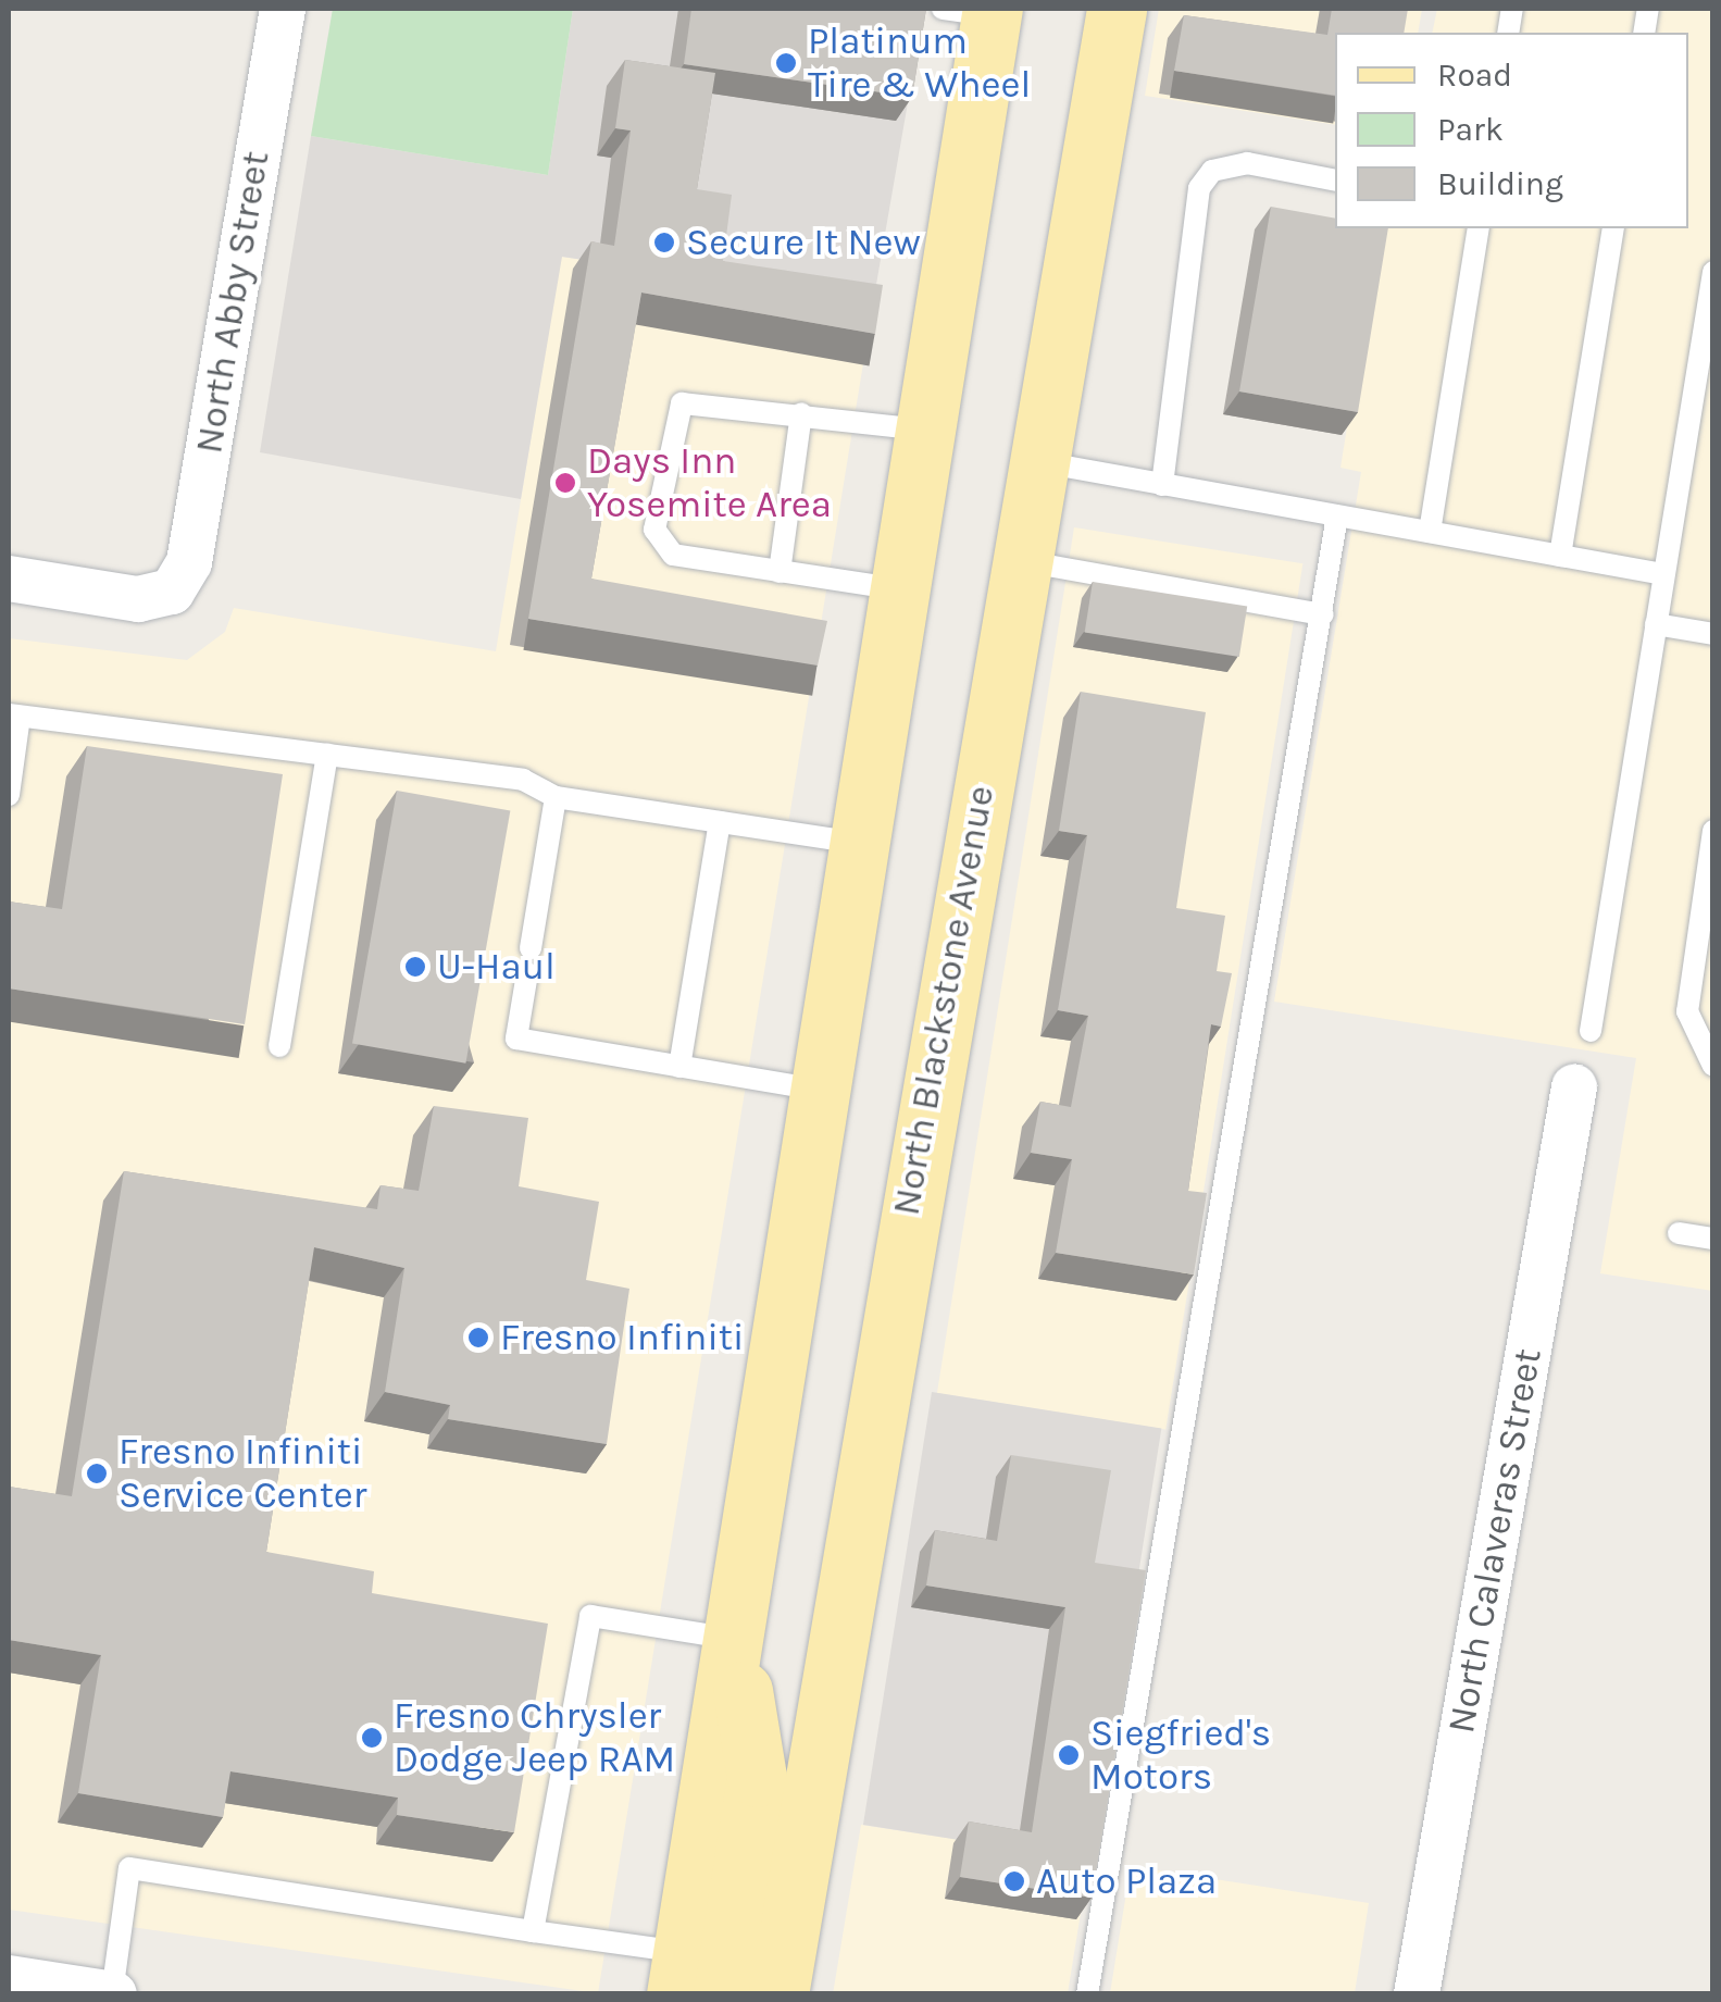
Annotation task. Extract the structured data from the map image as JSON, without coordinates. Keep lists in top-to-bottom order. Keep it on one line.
{"streets":{"main road":["North Blackstone Avenue"],"street":["North Abby Street","North Calaveras Street"]},"places":["Platinum Tire & Wheel","Secure It New","Days Inn Yosemite Area","U-Haul","Fresno Infiniti","Fresno Infiniti Service Center","Fresno Chrysler Dodge Jeep RAM","Siegfried's Motors","Auto Plaza"],"legend":["Road","Park","Building"]}
